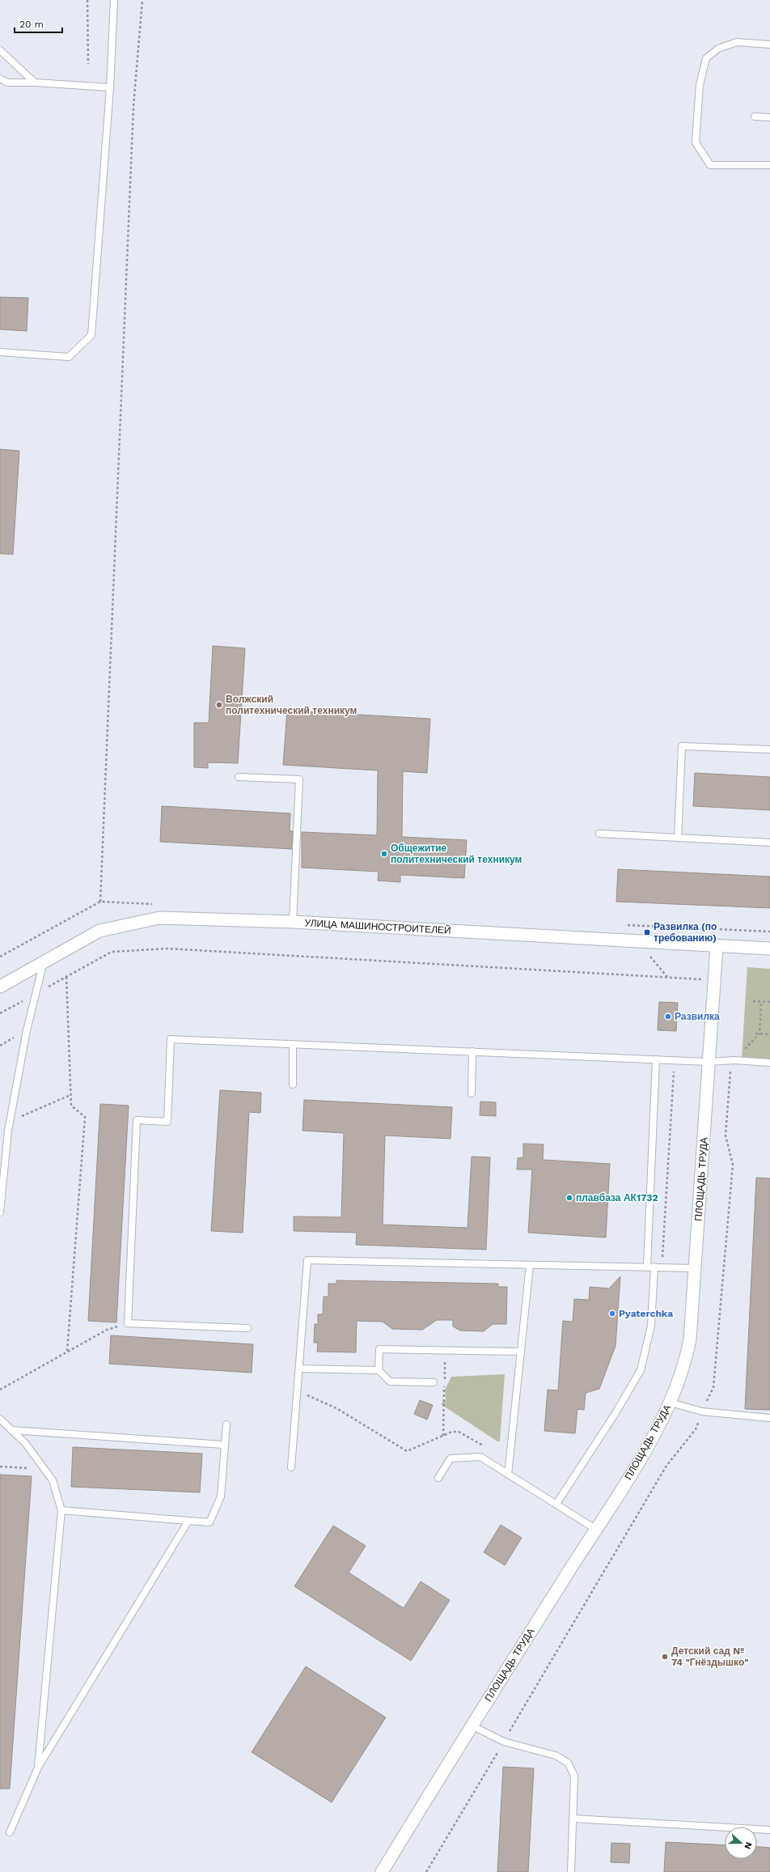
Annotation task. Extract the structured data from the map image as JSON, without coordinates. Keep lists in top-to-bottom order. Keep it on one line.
{"streets":{"street":["УЛИЦА МАШИНОСТРОИТЕЛЕЙ","ПЛОЩАДЬ ТРУДА"]},"crossings":[["УЛИЦА МАШИНОСТРОИТЕЛЕЙ","ПЛОЩАДЬ ТРУДА"]],"places":{"other":["Волжский политехнический техникум","Общежитие политехнический техникум","Развилка","плавбаза АК1732","Pyaterchka","Детский сад № 74 \"Гнёздышко\""],"transit":["Развилка (по требованию)"]},"scale_bar":"20 m","north":"right"}
